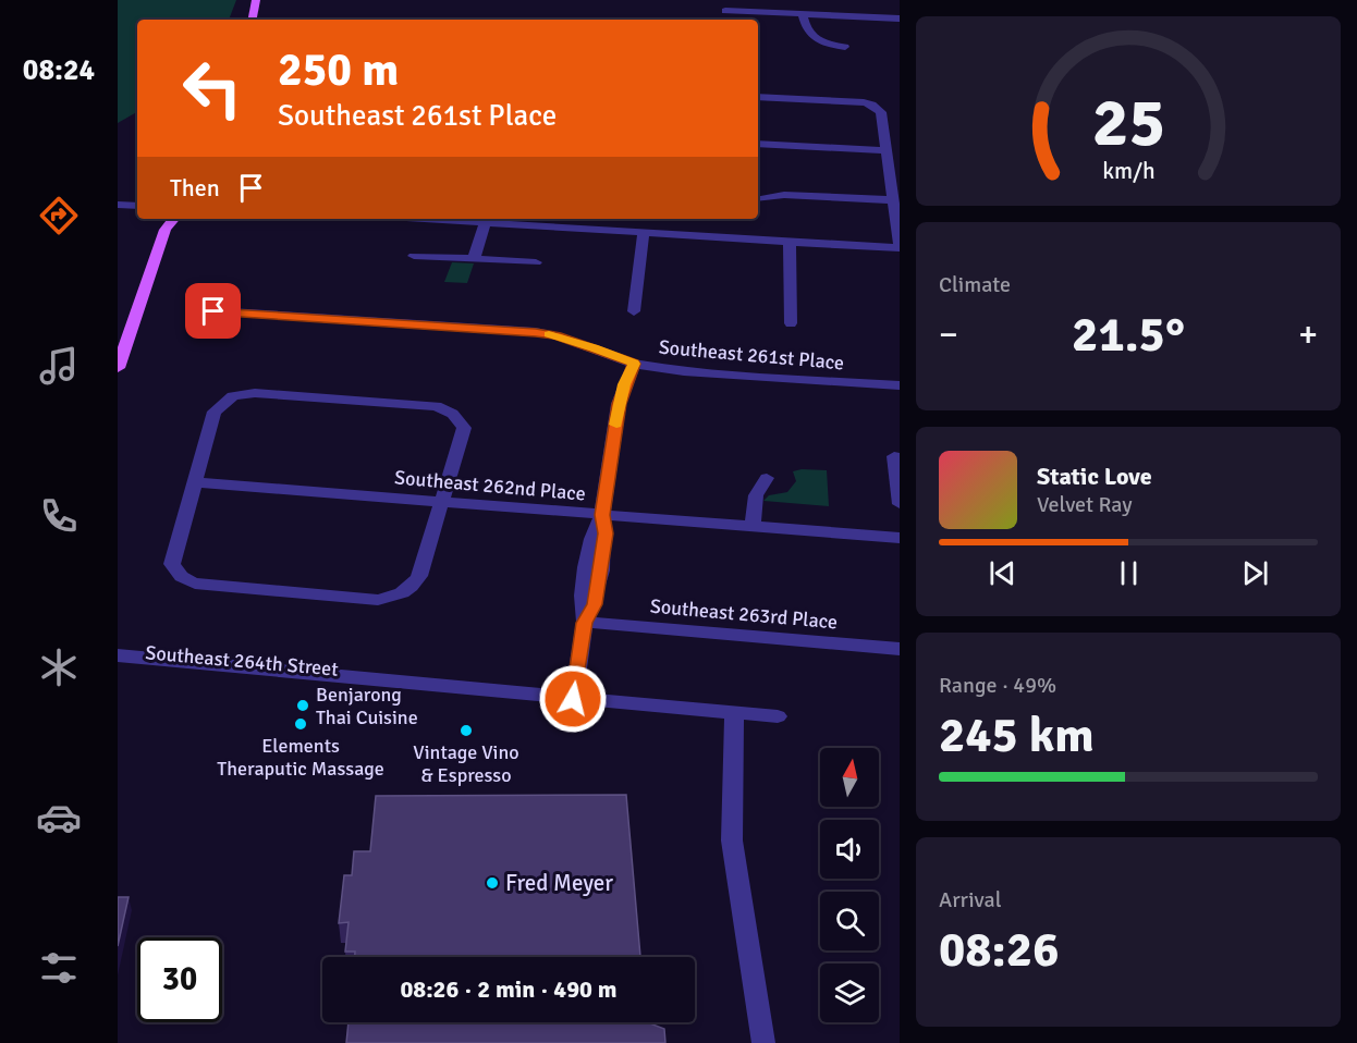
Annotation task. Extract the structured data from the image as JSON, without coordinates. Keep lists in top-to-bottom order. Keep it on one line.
{"streets":{"street":["Southeast 261st Place","Southeast 262nd Place","Southeast 263rd Place","Southeast 264th Street"]},"places":["Benjarong Thai Cuisine","Elements Theraputic Massage","Vintage Vino & Espresso","Fred Meyer"],"north":"top","page":{"tabs":"08:24","turn":["250 m","Southeast 261st Place"],"then":"Then","tile":["Climate",["Range · 49%","245 km"],["Arrival","08:26"]],"heat":["−","21.5°","+"],"song":["Static Love","Velvet Ray"],"limit":"30","trip":"08:26 · 2 min · 490 m","gauge":["25","km/h"]}}
